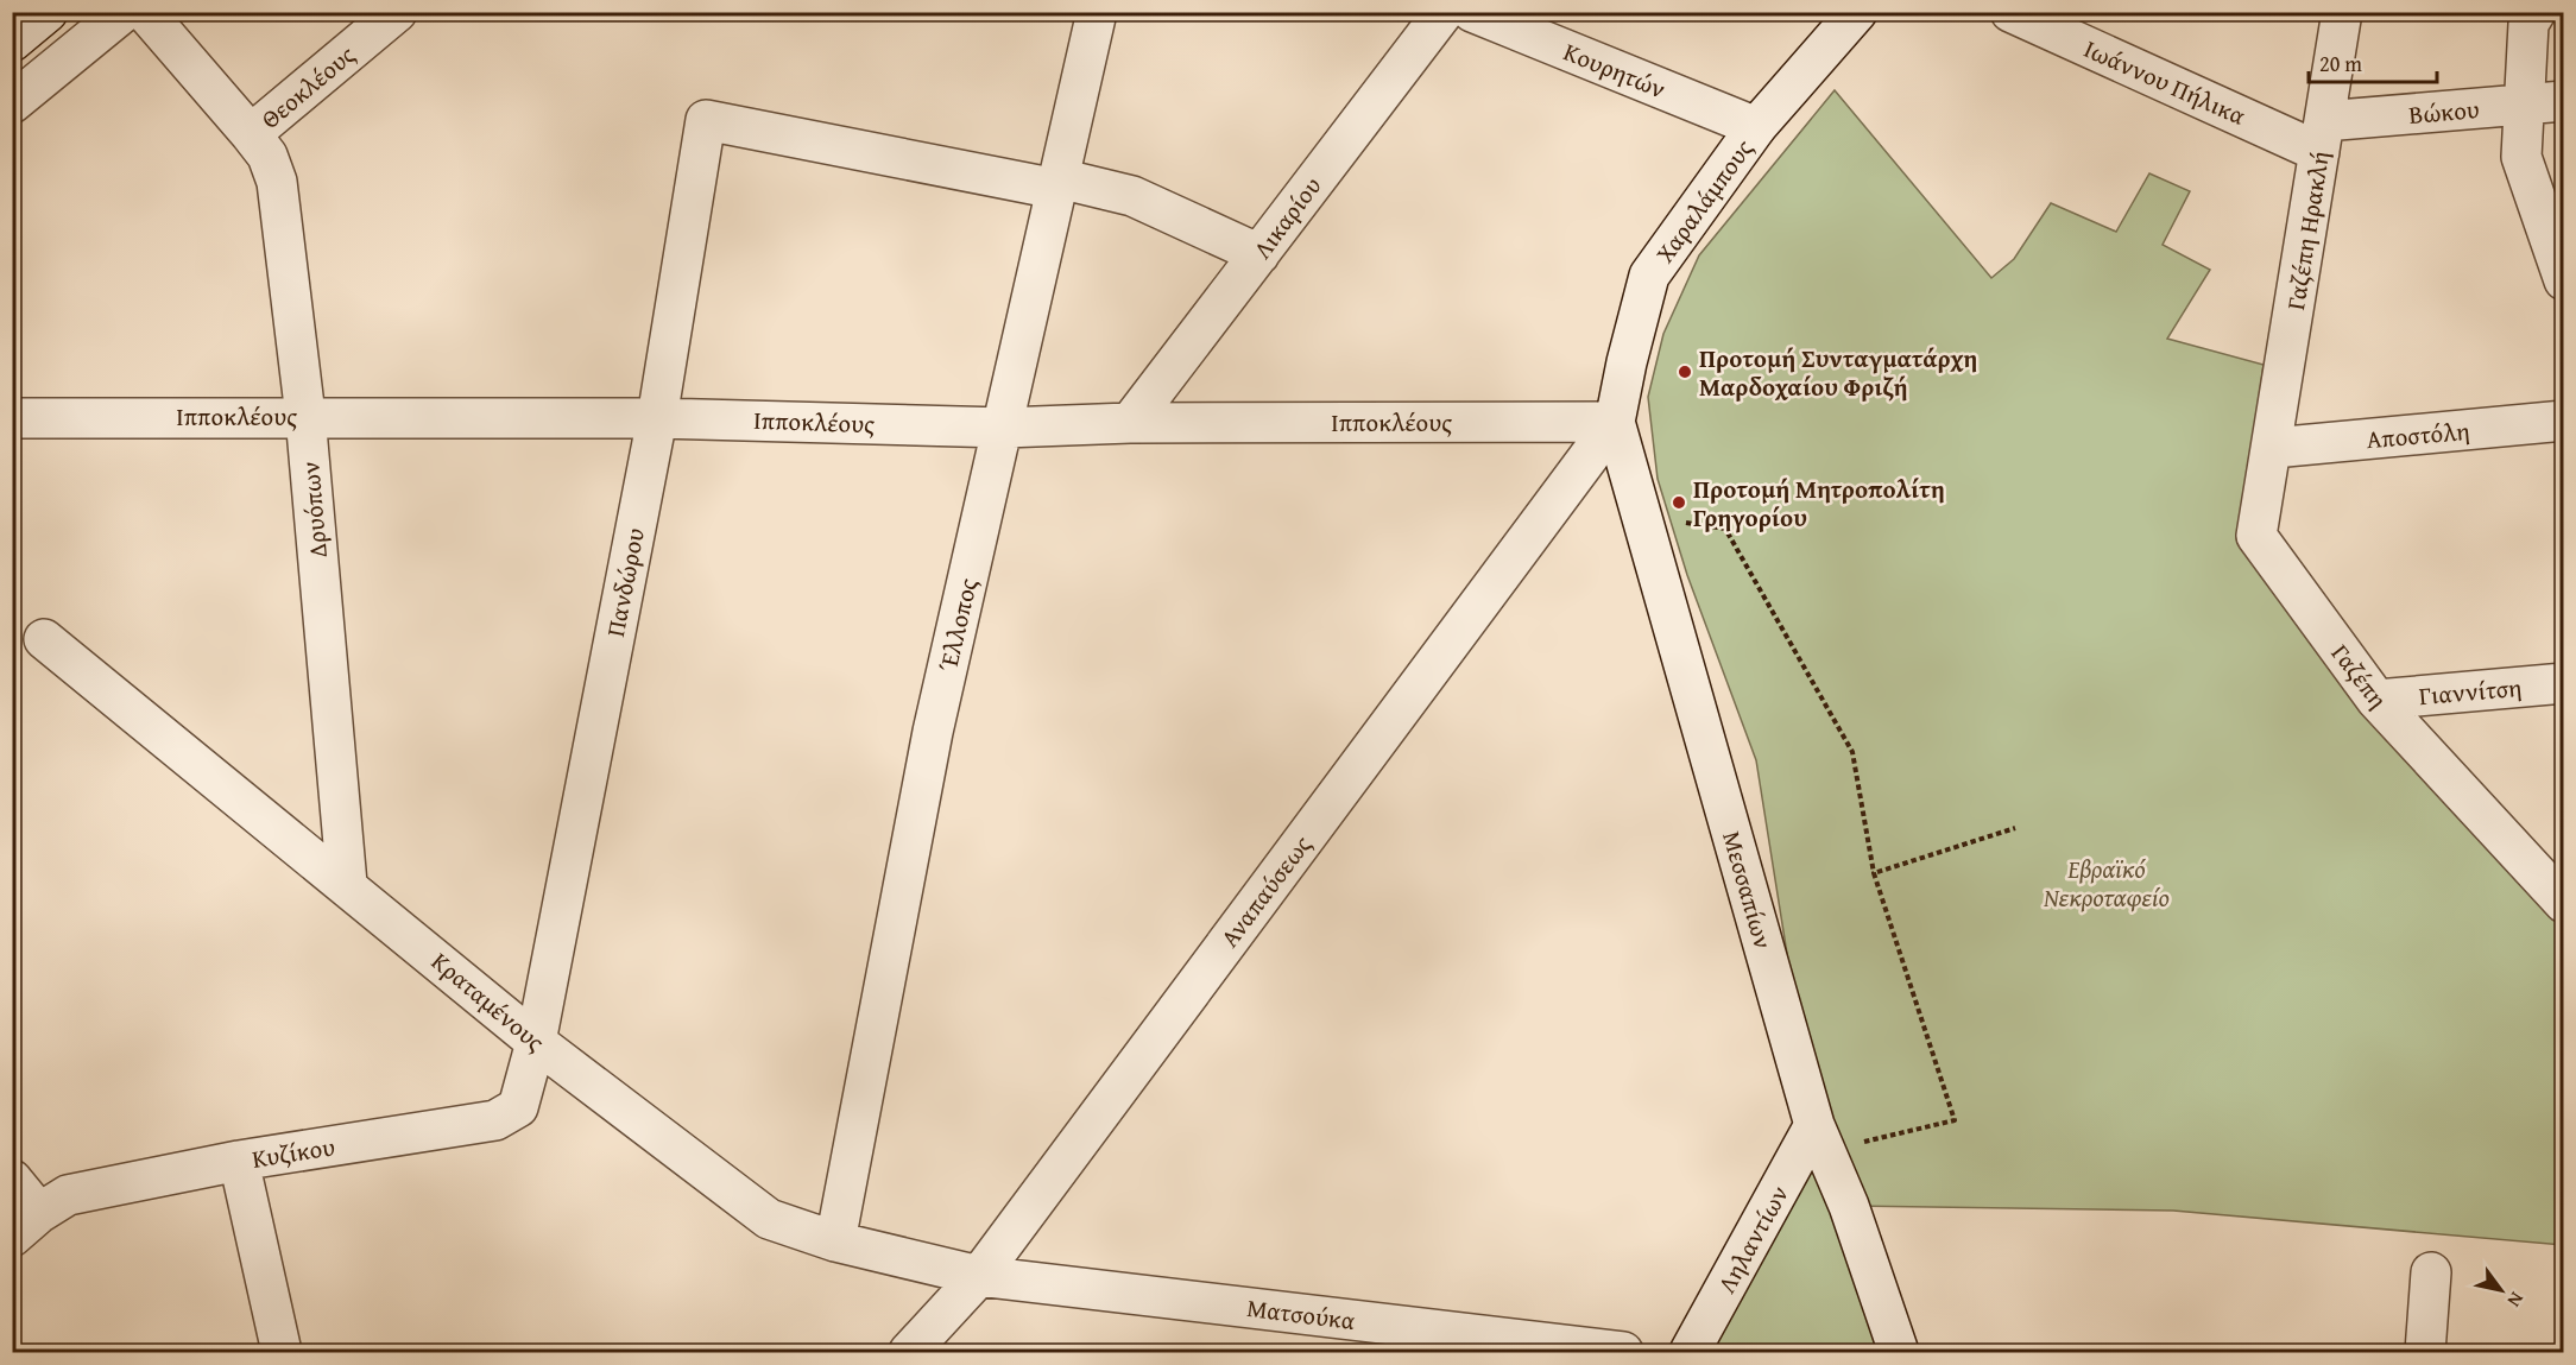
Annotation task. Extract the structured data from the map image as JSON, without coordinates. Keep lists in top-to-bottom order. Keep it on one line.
{"streets":{"street":["Κουρητών","Ιωάννου Πήλικα","Θεοκλέους","Βώκου","Χαραλάμπους","Λικαρίου","Γαζέπη Ηρακλή","Ιπποκλέους","Αποστόλη","Δρυόπων","Πανδώρου","Έλλοπος","Γαζέπη","Γιαννίτση","Μεσσαπίων","Αναπαύσεως","Κραταμένους","Κυζίκου","Ληλαντίων","Ματσούκα"]},"crossings":[["Κουρητών","Χαραλάμπους"],["Ιωάννου Πήλικα","Βώκου"],["Ιωάννου Πήλικα","Γαζέπη Ηρακλή"],["Θεοκλέους","Δρυόπων"],["Βώκου","Γαζέπη Ηρακλή"],["Χαραλάμπους","Ιπποκλέους"],["Χαραλάμπους","Μεσσαπίων"],["Χαραλάμπους","Αναπαύσεως"],["Λικαρίου","Ιπποκλέους"],["Γαζέπη Ηρακλή","Αποστόλη"],["Γαζέπη Ηρακλή","Γαζέπη"],["Ιπποκλέους","Δρυόπων"],["Ιπποκλέους","Πανδώρου"],["Ιπποκλέους","Έλλοπος"],["Ιπποκλέους","Μεσσαπίων"],["Ιπποκλέους","Αναπαύσεως"],["Αποστόλη","Γαζέπη"],["Δρυόπων","Κραταμένους"],["Πανδώρου","Έλλοπος"],["Πανδώρου","Κραταμένους"],["Πανδώρου","Κυζίκου"],["Έλλοπος","Κραταμένους"],["Γαζέπη","Γιαννίτση"],["Μεσσαπίων","Αναπαύσεως"],["Μεσσαπίων","Ληλαντίων"],["Αναπαύσεως","Κραταμένους"],["Αναπαύσεως","Ματσούκα"],["Κραταμένους","Κυζίκου"],["Κραταμένους","Ματσούκα"]],"parks":["Εβραϊκό Νεκροταφείο"],"places":["Προτομή Συνταγματάρχη Μαρδοχαίου Φριζή","Προτομή Μητροπολίτη Γρηγορίου"],"scale_bar":"20 m","north":"bottom right"}
